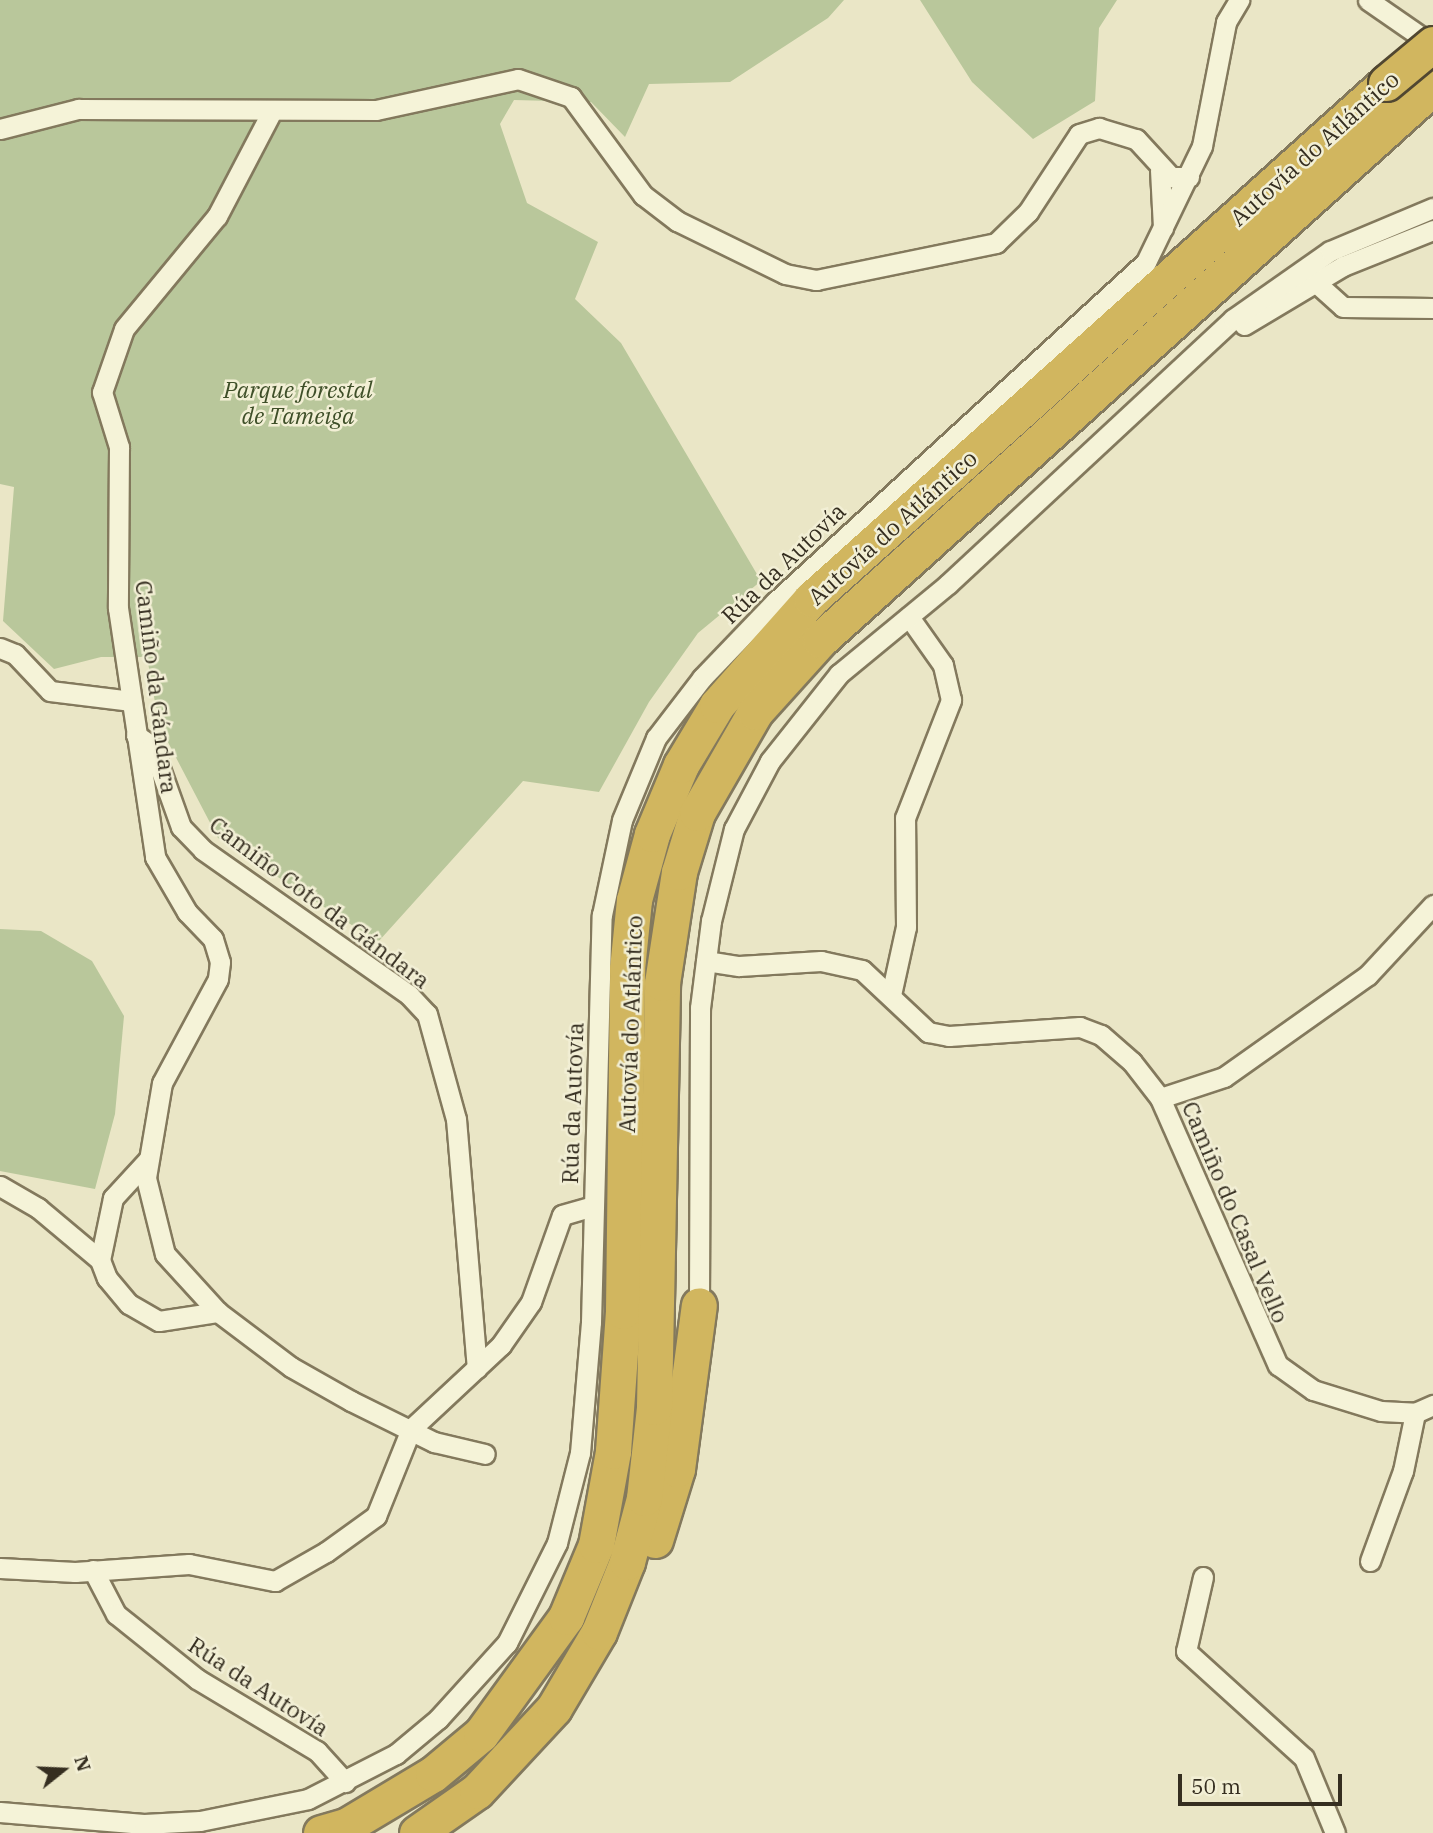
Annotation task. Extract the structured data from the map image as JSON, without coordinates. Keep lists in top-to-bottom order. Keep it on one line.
{"streets":{"highway":["Autovía do Atlántico"],"street":["Rúa da Autovía","Camiño da Gándara","Camiño Coto da Gándara","Camiño do Casal Vello"]},"crossings":[["Camiño da Gándara","Camiño Coto da Gándara"]],"parks":["Parque forestal de Tameiga"],"scale_bar":"50 m","north":"right"}
